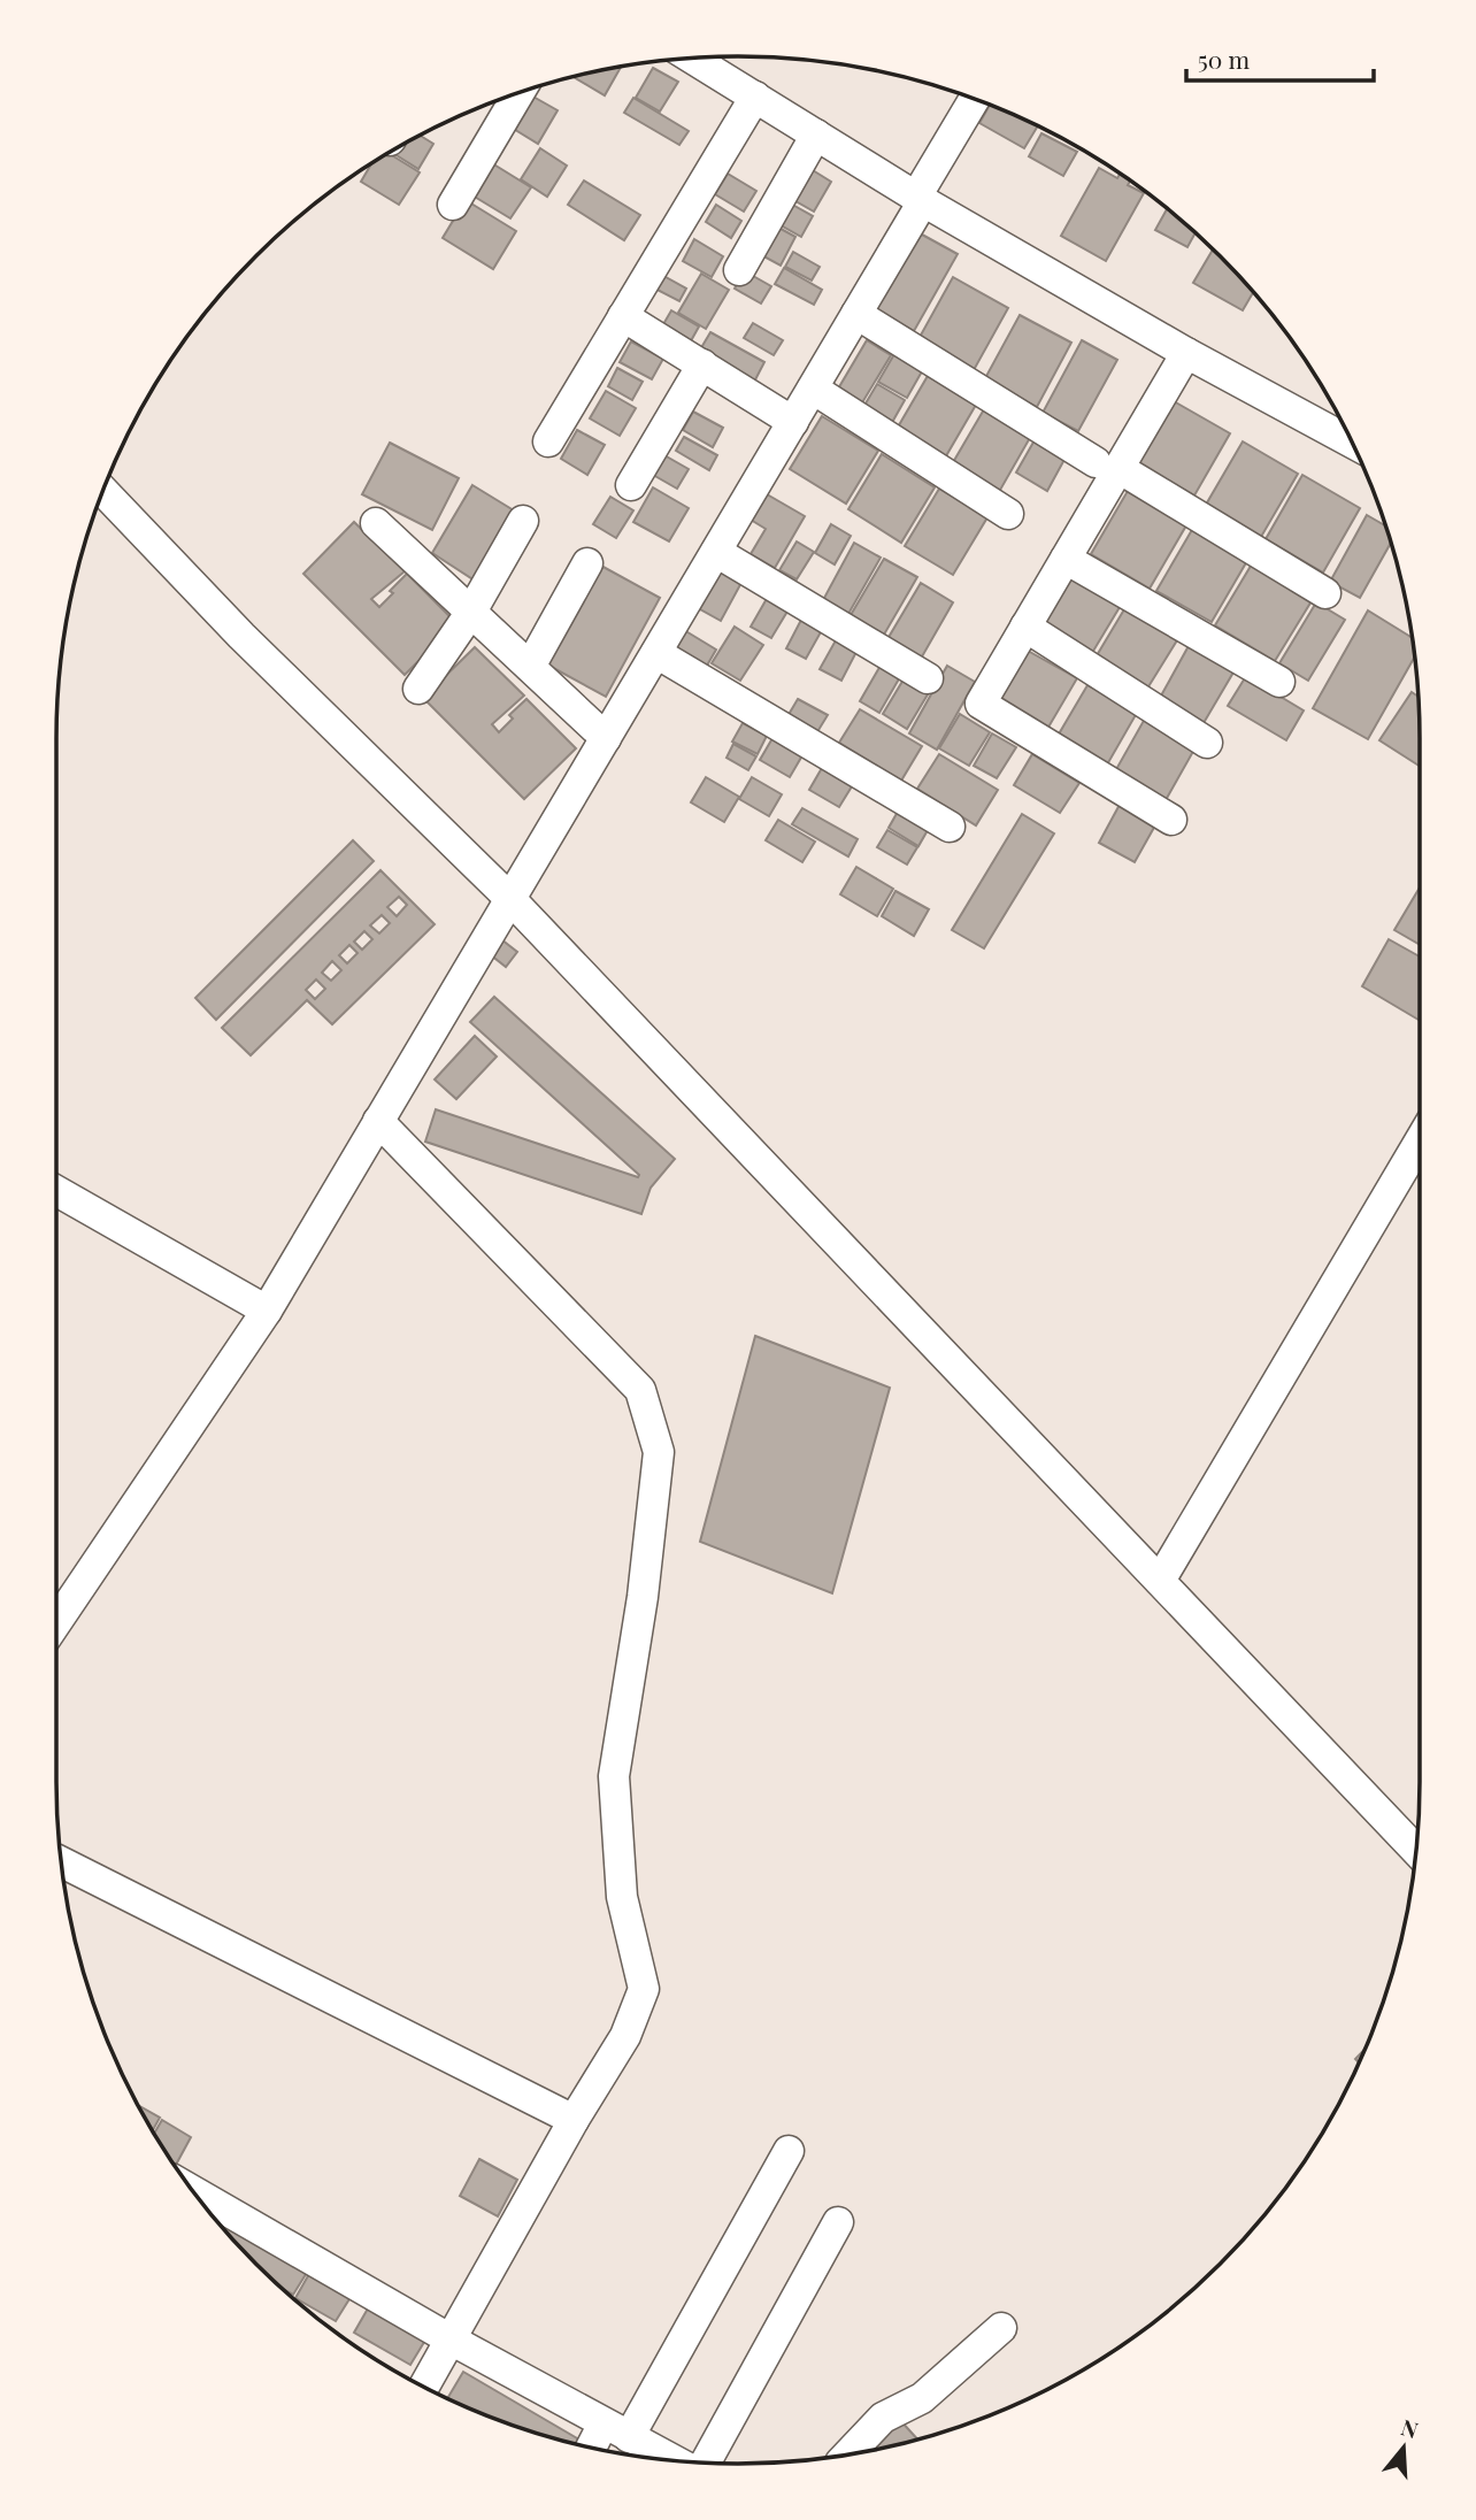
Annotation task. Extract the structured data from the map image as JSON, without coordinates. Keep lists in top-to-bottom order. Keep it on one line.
{"scale_bar":"50 m","north":"top"}
